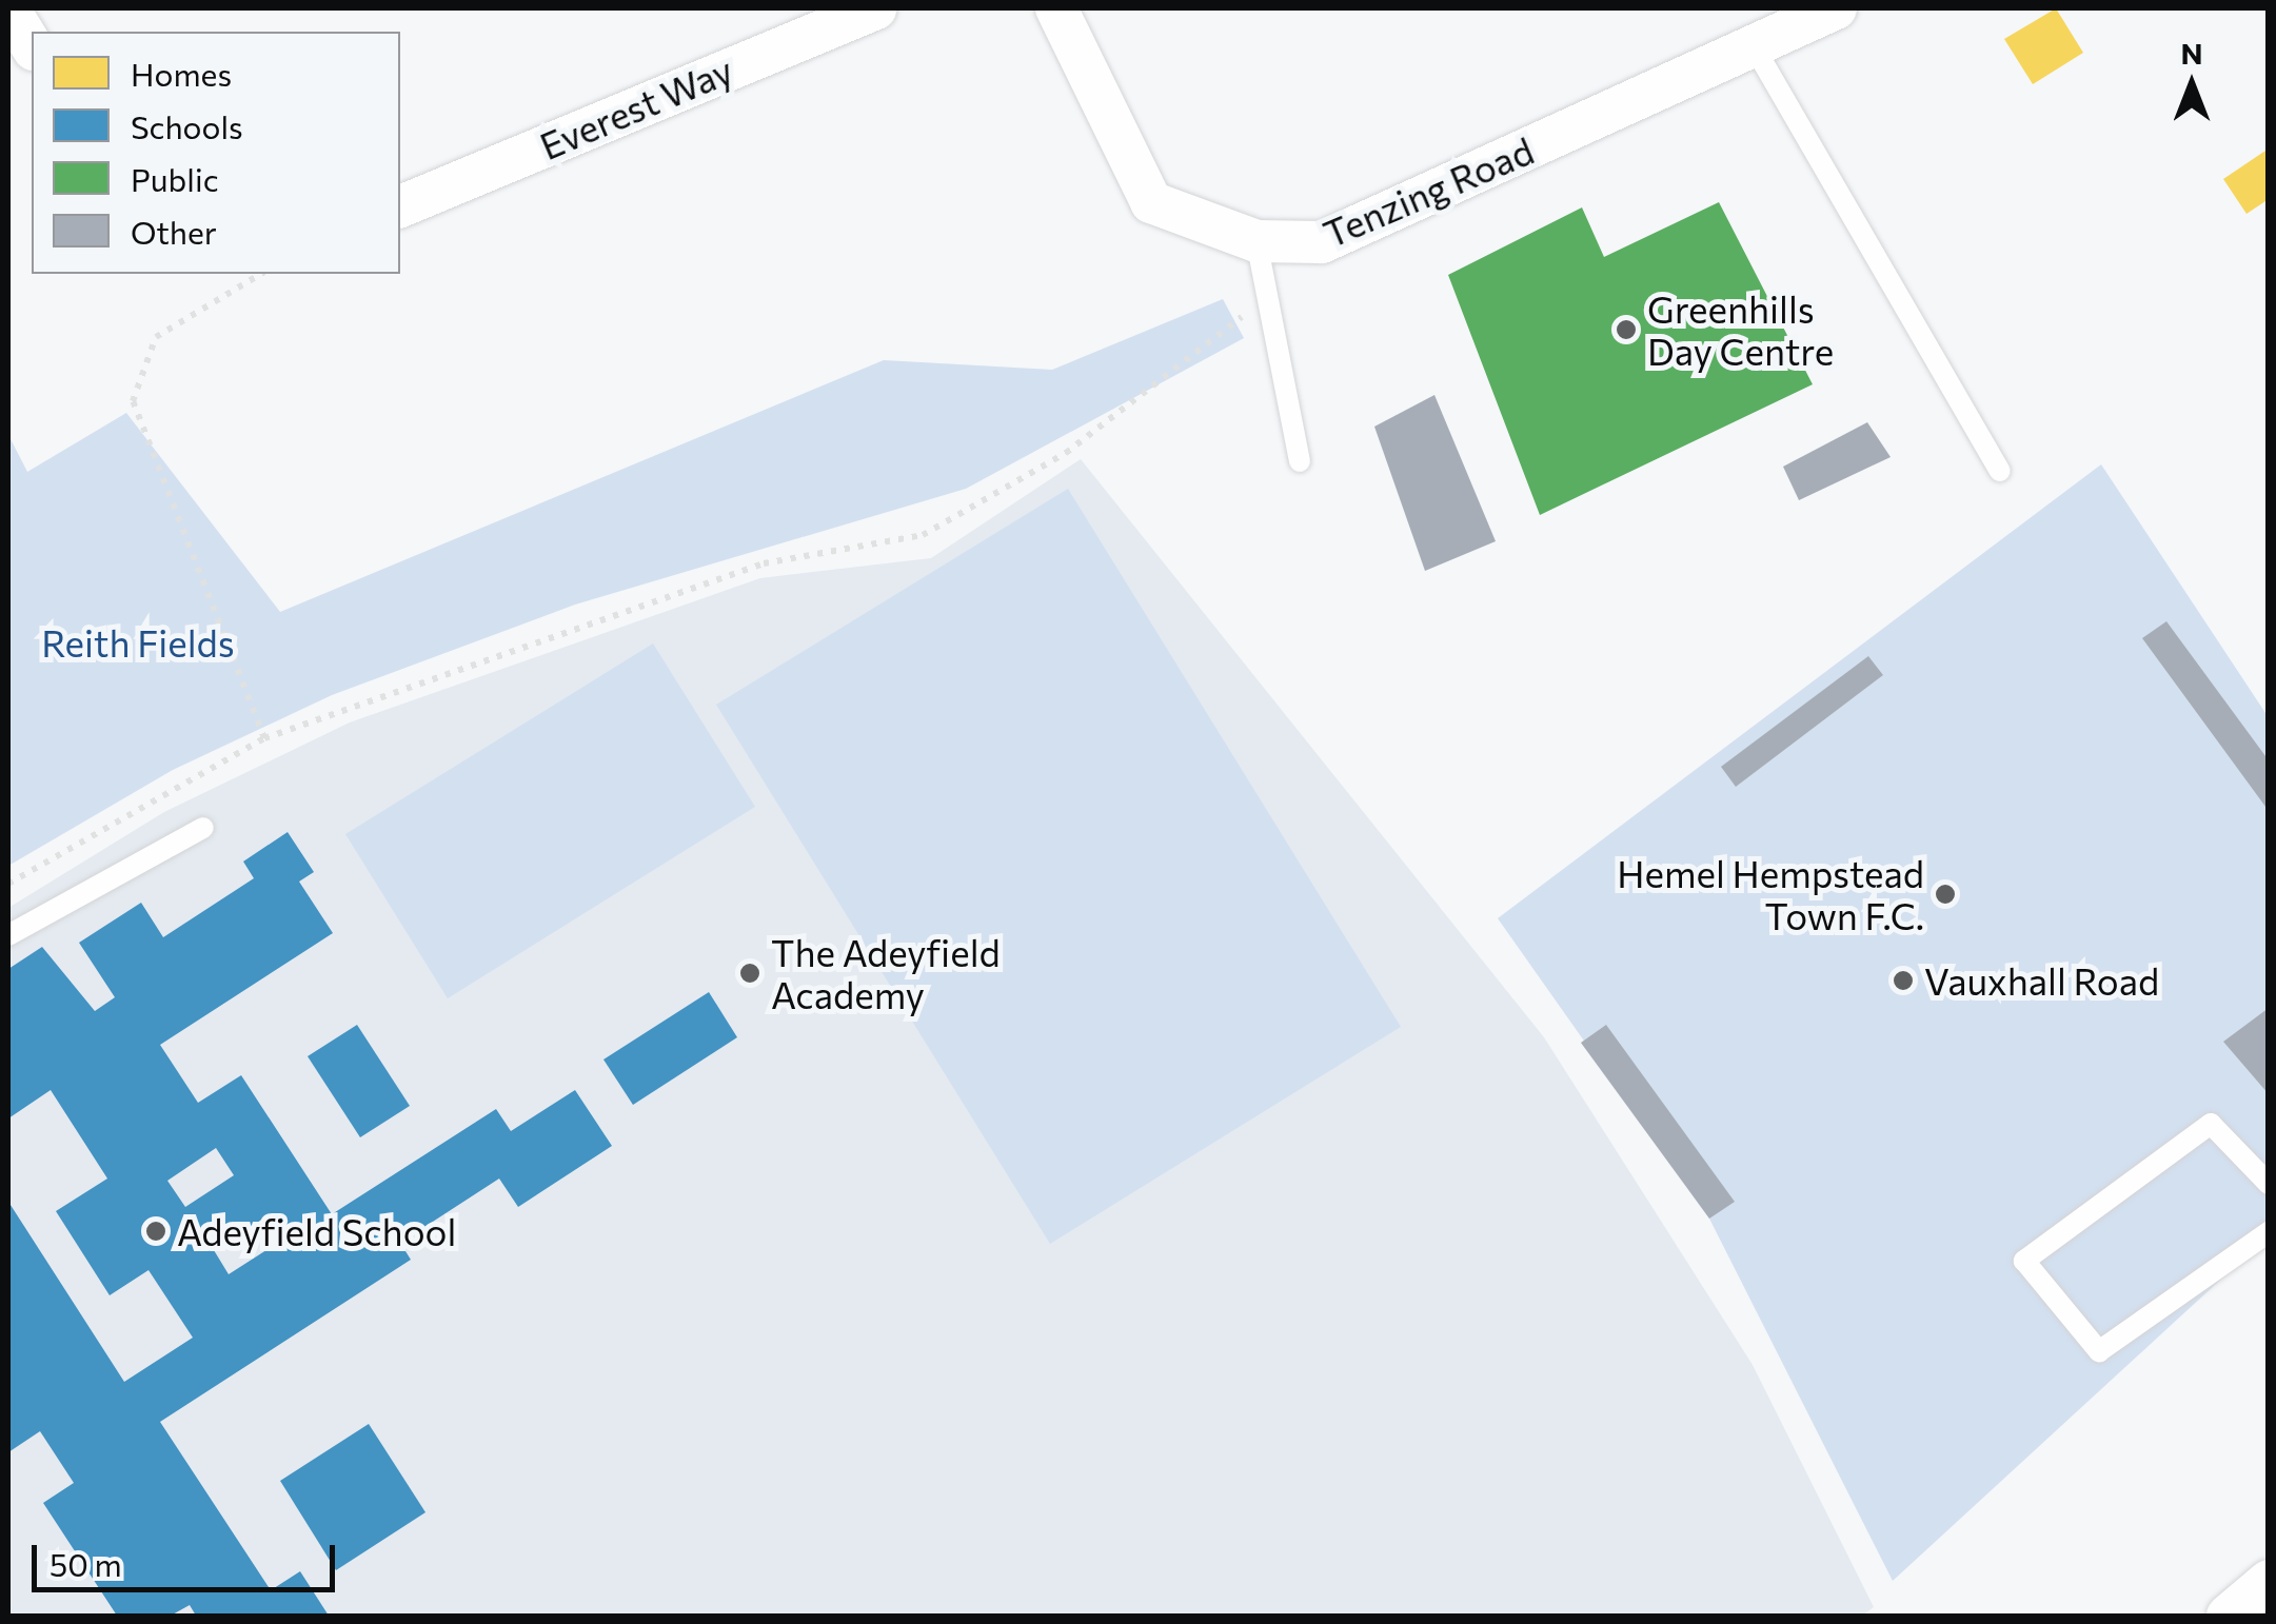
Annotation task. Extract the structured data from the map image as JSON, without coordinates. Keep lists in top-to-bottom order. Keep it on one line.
{"streets":{"street":["Everest Way","Tenzing Road"]},"parks":["Reith Fields"],"places":["Greenhills Day Centre","Hemel Hempstead Town F.C.","The Adeyfield Academy","Vauxhall Road","Adeyfield School"],"legend":["Homes","Schools","Public","Other"],"scale_bar":"50 m","north":"top"}
